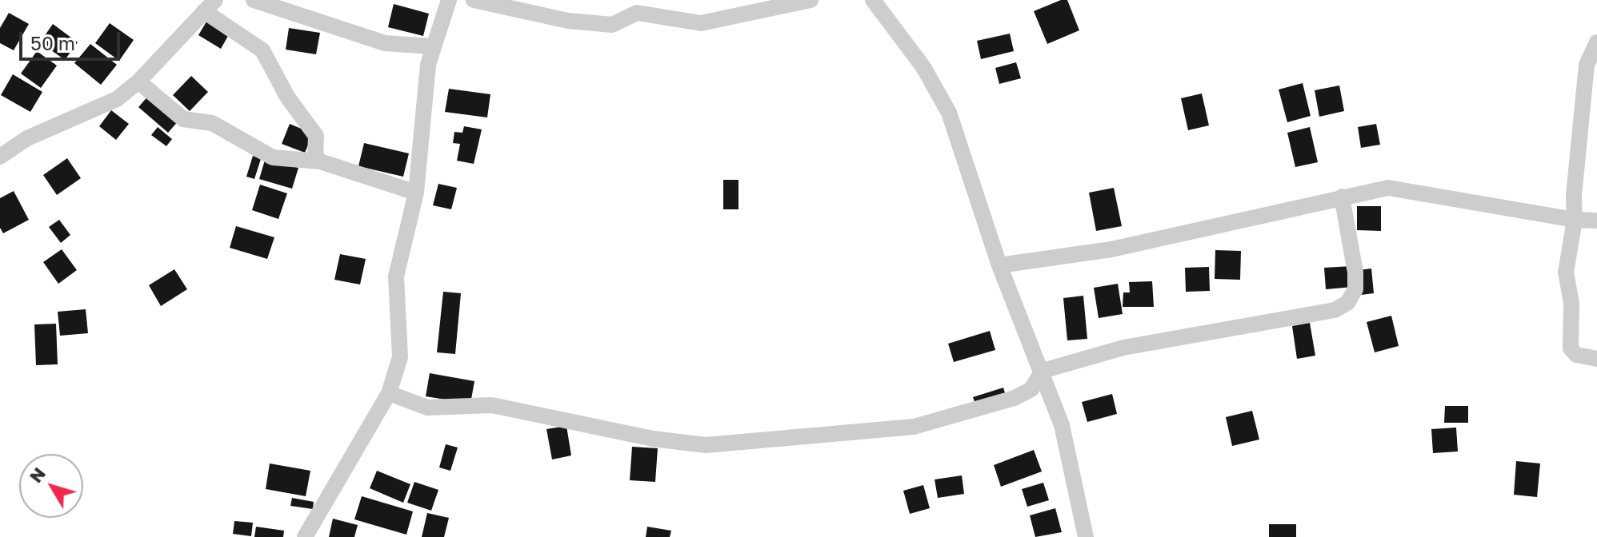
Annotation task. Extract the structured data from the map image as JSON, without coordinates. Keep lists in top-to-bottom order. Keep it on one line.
{"scale_bar":"50 m","north":"top left"}
